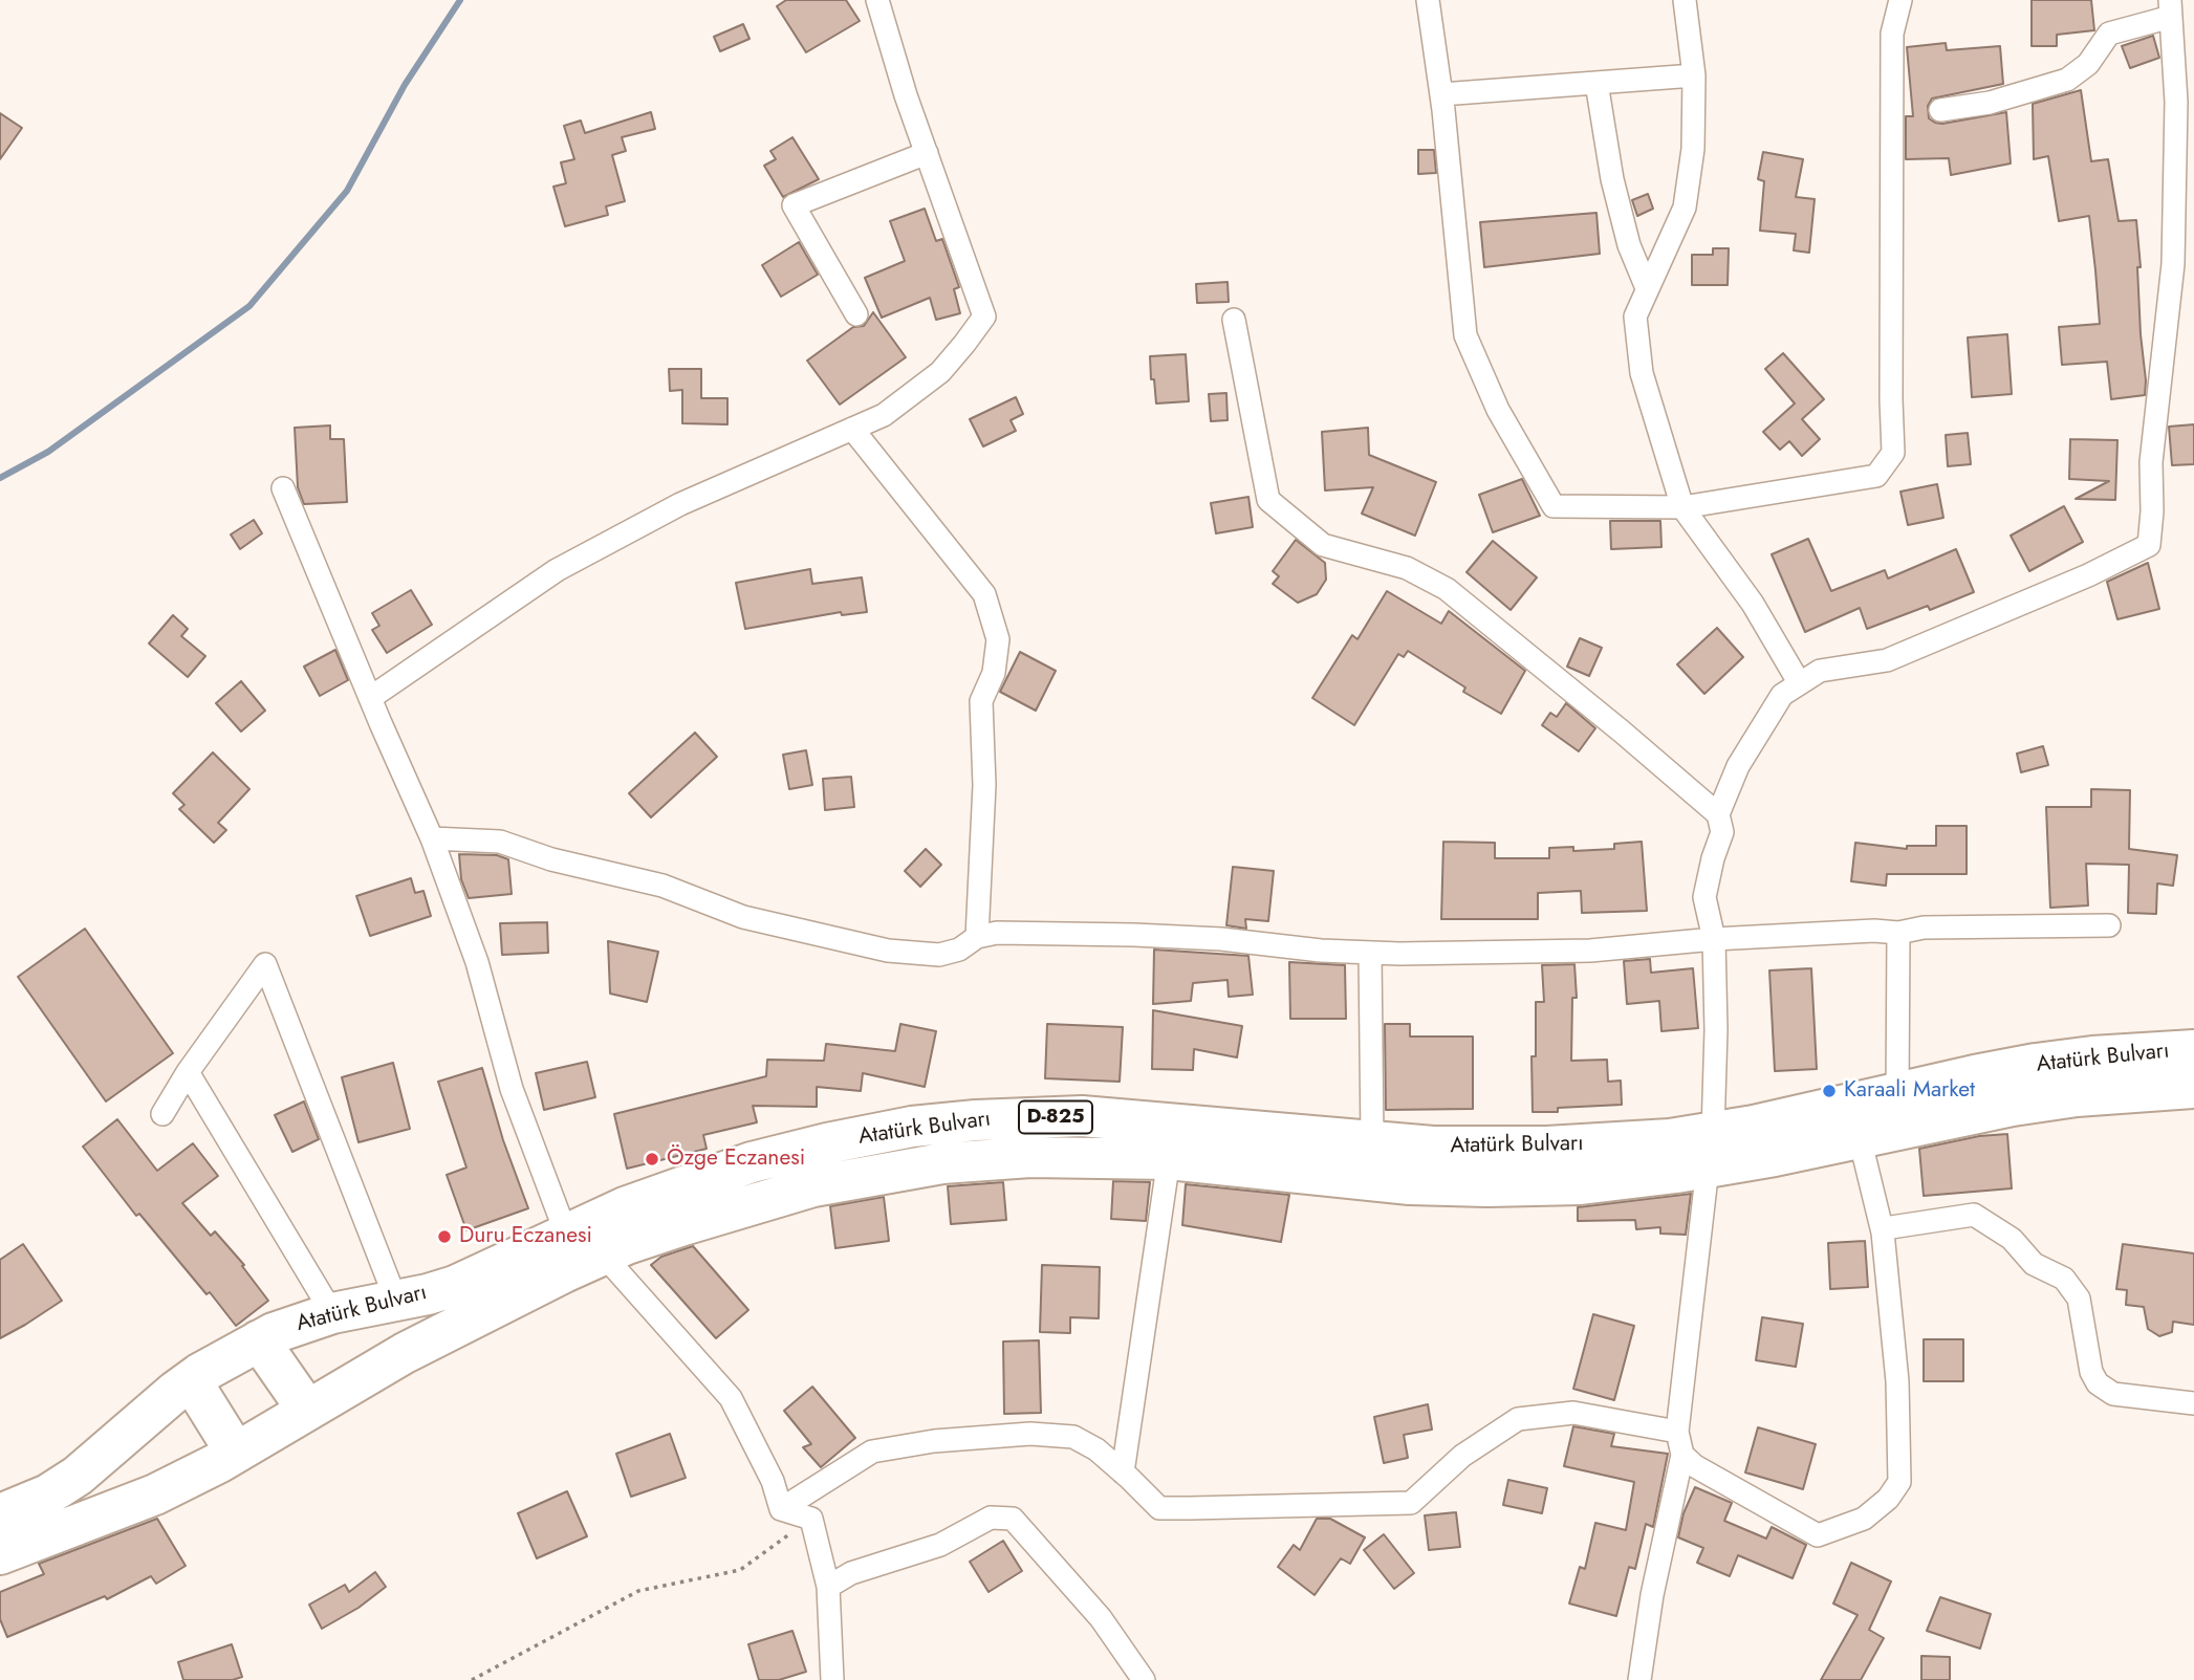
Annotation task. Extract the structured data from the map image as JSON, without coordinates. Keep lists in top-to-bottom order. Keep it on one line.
{"streets":{"highway":["Atatürk Bulvarı","D-825"]},"places":["Karaali Market","Özge Eczanesi","Duru Eczanesi"]}
